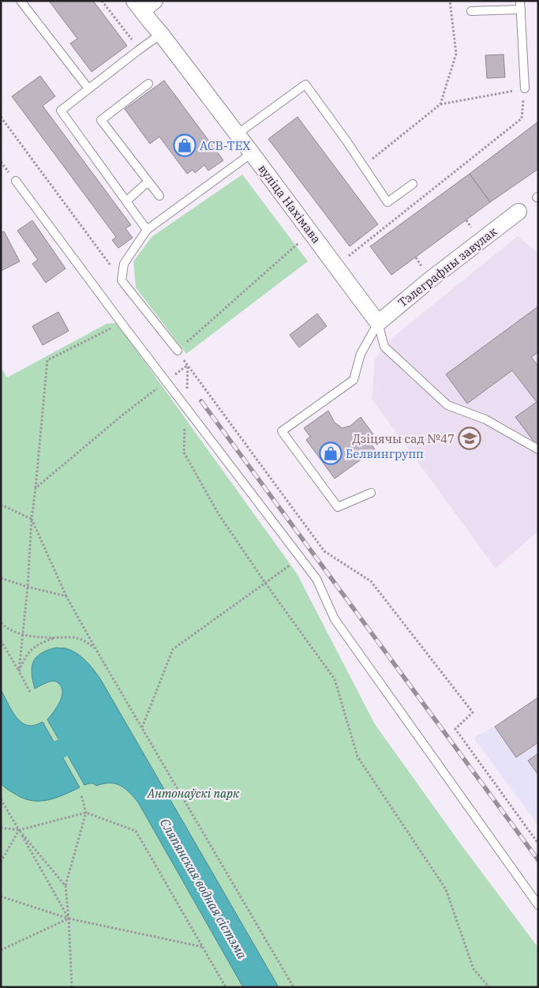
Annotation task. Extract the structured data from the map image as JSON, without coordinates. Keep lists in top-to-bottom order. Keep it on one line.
{"streets":{"street":["вуліца Нахімава","Тэлеграфны завулак"]},"crossings":[["вуліца Нахімава","Тэлеграфны завулак"]],"water":["Сляпянская водная сістэма"],"parks":["Антонаўскі парк"],"places":{"shop":["ACB-TEX","Белвингрупп"],"school or university":["Дзіцячы сад №47"]}}
